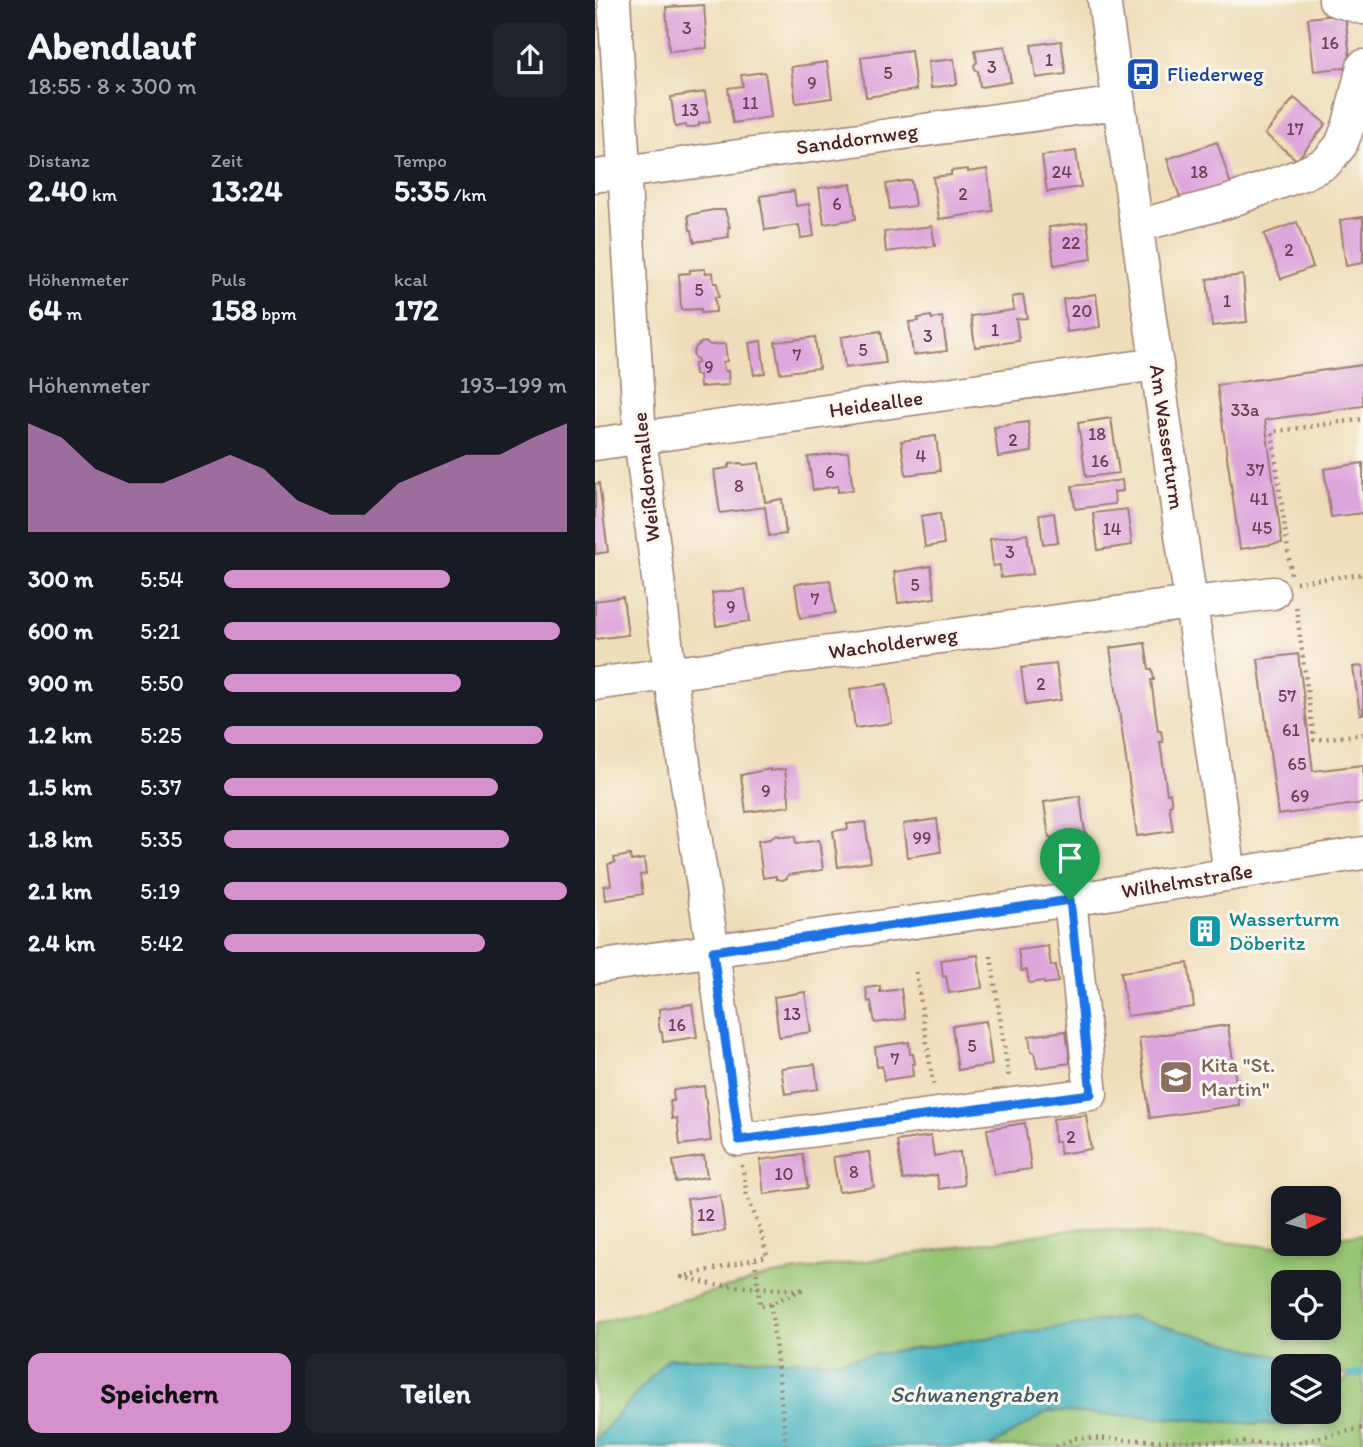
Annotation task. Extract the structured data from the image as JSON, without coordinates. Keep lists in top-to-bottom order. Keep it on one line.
{"streets":{"street":["Sanddornweg","Heideallee","Am Wasserturm","Weißdornallee","Wacholderweg","Wilhelmstraße"]},"crossings":[["Sanddornweg","Am Wasserturm"],["Sanddornweg","Weißdornallee"],["Heideallee","Am Wasserturm"],["Heideallee","Weißdornallee"],["Am Wasserturm","Wacholderweg"],["Am Wasserturm","Wilhelmstraße"],["Weißdornallee","Wacholderweg"],["Weißdornallee","Wilhelmstraße"]],"water":["Schwanengraben"],"places":{"bus stop":["Fliederweg"],"building":["Wasserturm Döberitz"],"school or university":["Kita \"St. Martin\""]},"house_numbers":["3","16","1","3","5","9","11","13","17","24","18","2","6","22","2","5","1","20","1","3","5","7","9","33a","18","2","4","16","37","6","8","41","45","14","3","5","7","9","2","57","61","65","9","69","99","13","16","5","7","2","8","10","12"],"north":"right","page":{"heading":["Abendlauf","18:55 · 8 × 300 m"],"stats":[["Distanz","2.40 km"],["Zeit","13:24"],["Tempo","5:35 /km"],["Höhenmeter","64 m"],["Puls","158 bpm"],["kcal","172"]],"chart":["Höhenmeter","193–199 m"],"list":[{"name":"300 m","note":"5:54"},{"name":"600 m","note":"5:21"},{"name":"900 m","note":"5:50"},{"name":"1.2 km","note":"5:25"},{"name":"1.5 km","note":"5:37"},{"name":"1.8 km","note":"5:35"},{"name":"2.1 km","note":"5:19"},{"name":"2.4 km","note":"5:42"}],"buttons":["Speichern","Teilen"]}}
